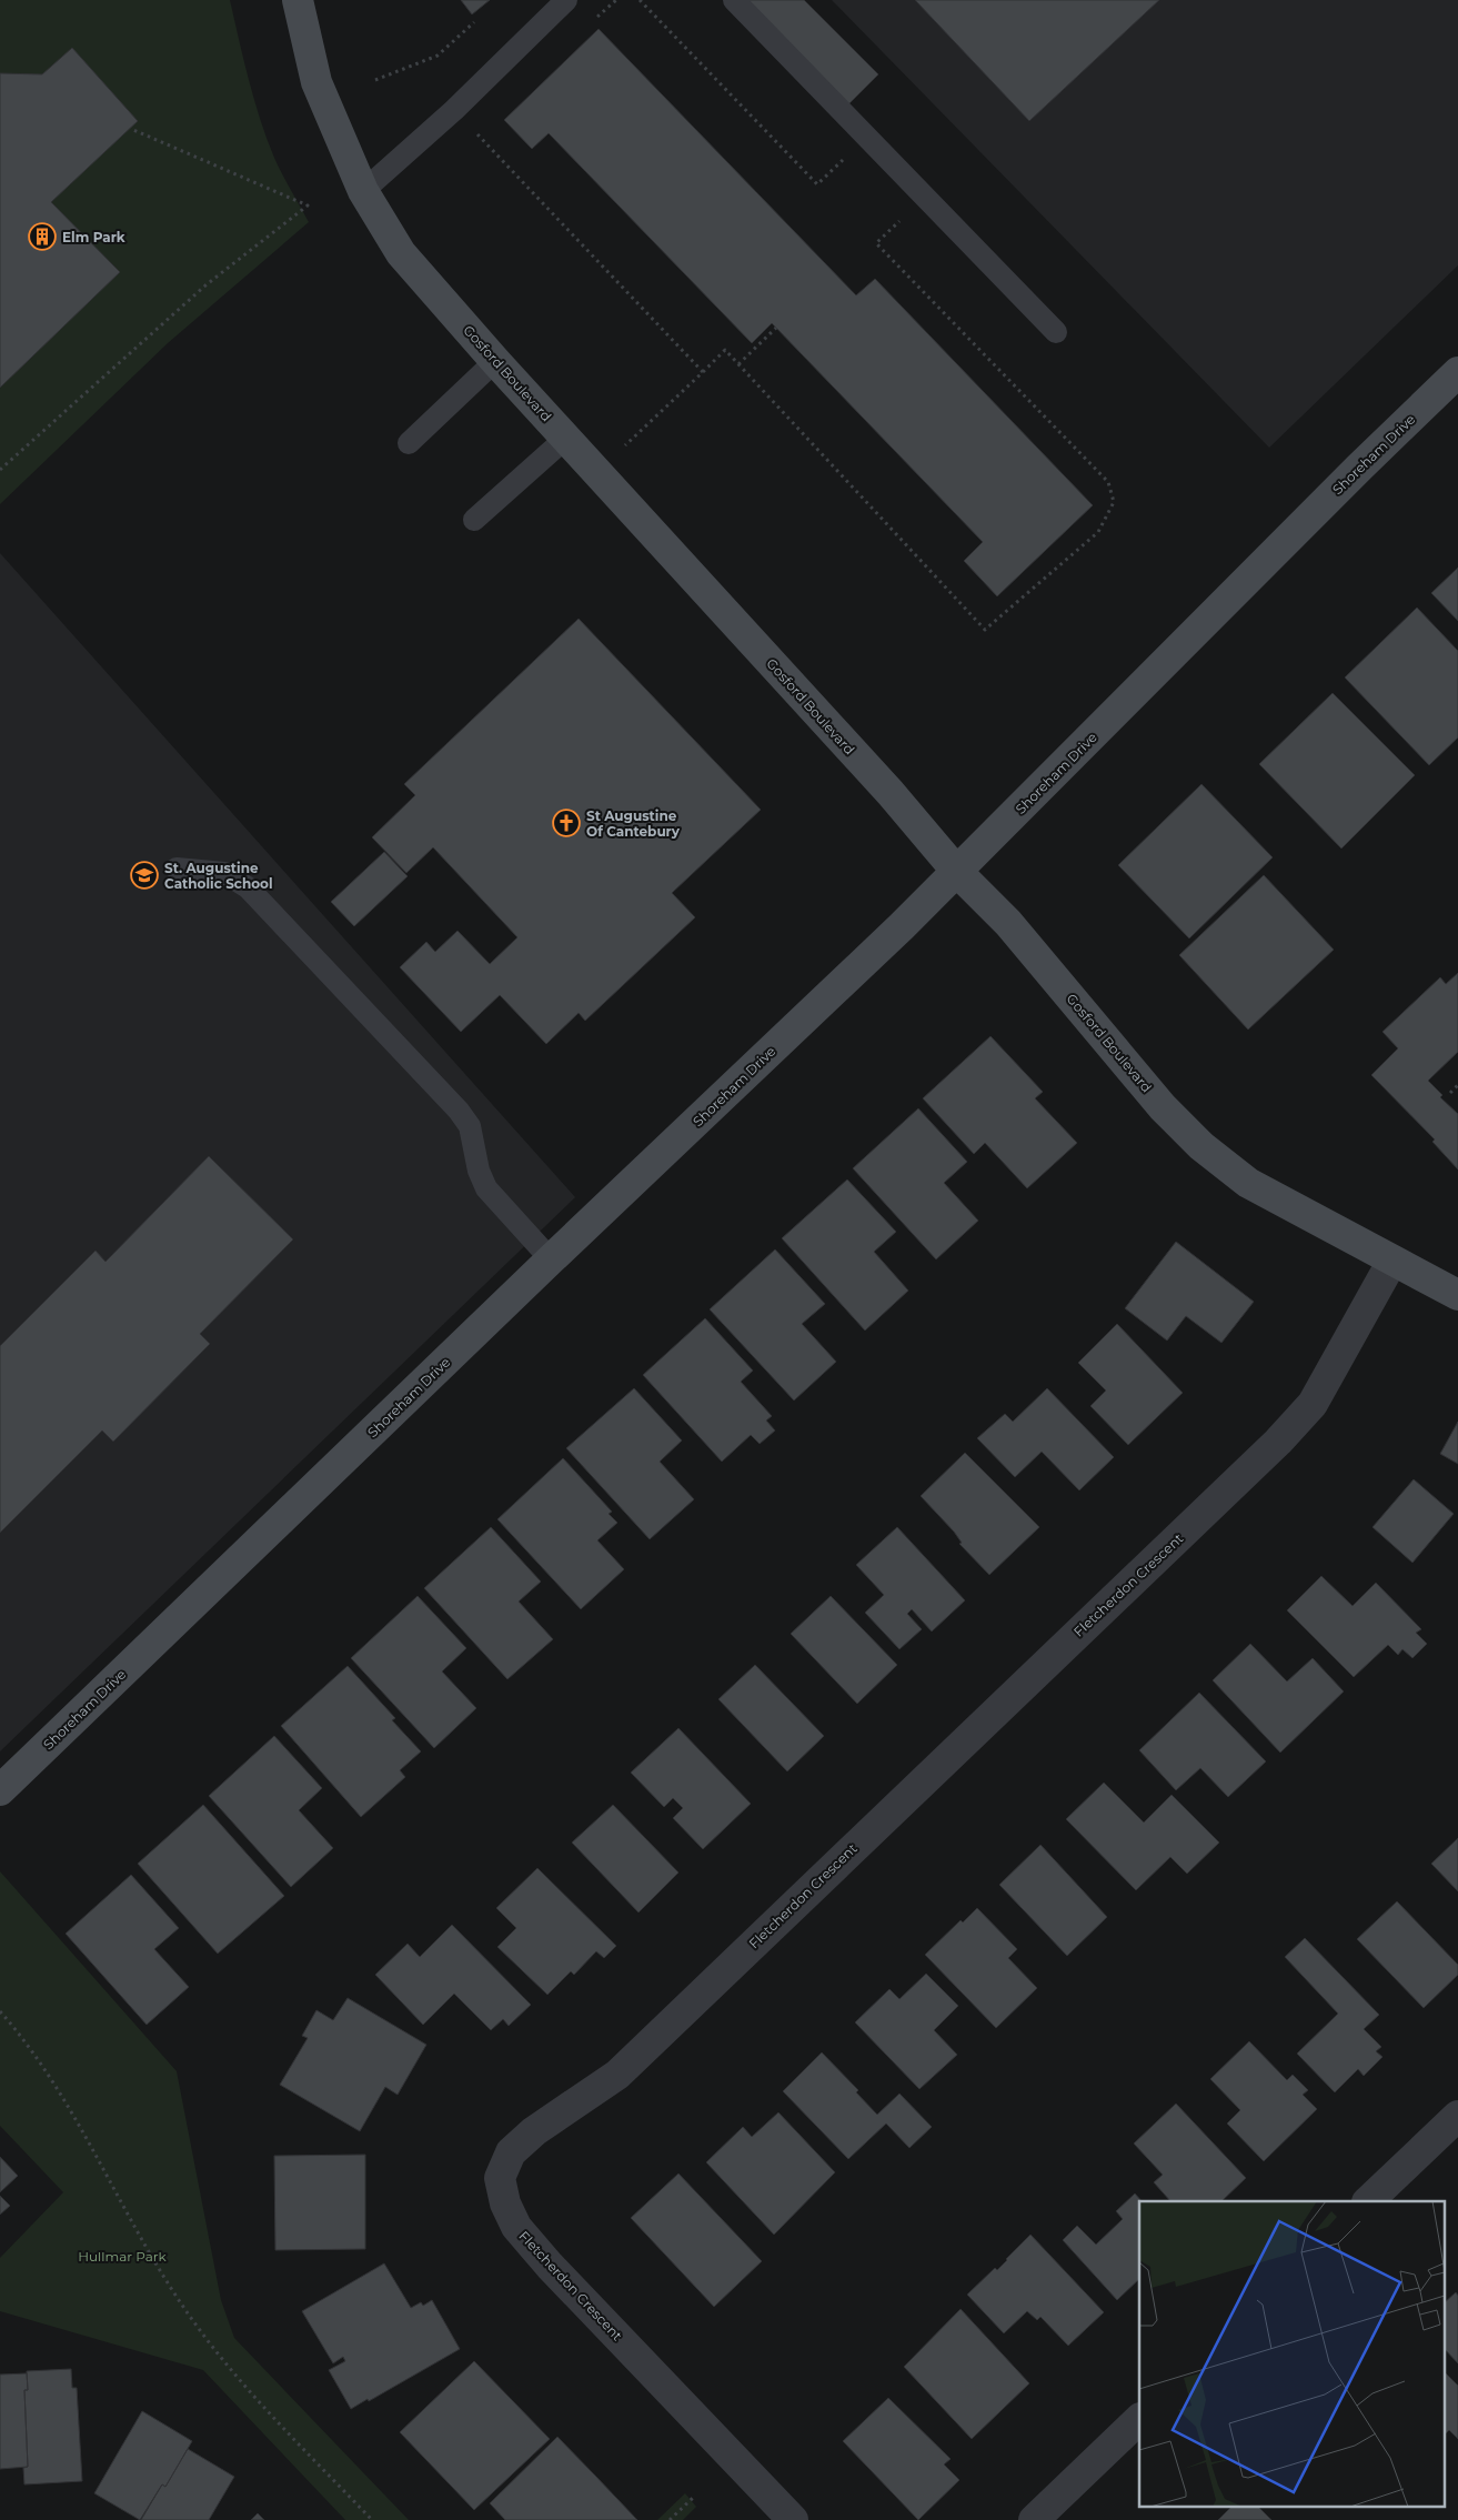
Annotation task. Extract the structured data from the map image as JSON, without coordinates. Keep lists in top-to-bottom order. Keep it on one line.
{"streets":{"street":["Gosford Boulevard","Shoreham Drive","Fletcherdon Crescent"]},"crossings":[["Gosford Boulevard","Shoreham Drive"],["Gosford Boulevard","Fletcherdon Crescent"]],"parks":["Hullmar Park"],"places":{"building":["Elm Park"],"church":["St Augustine Of Cantebury"],"school or university":["St. Augustine Catholic School"]}}
